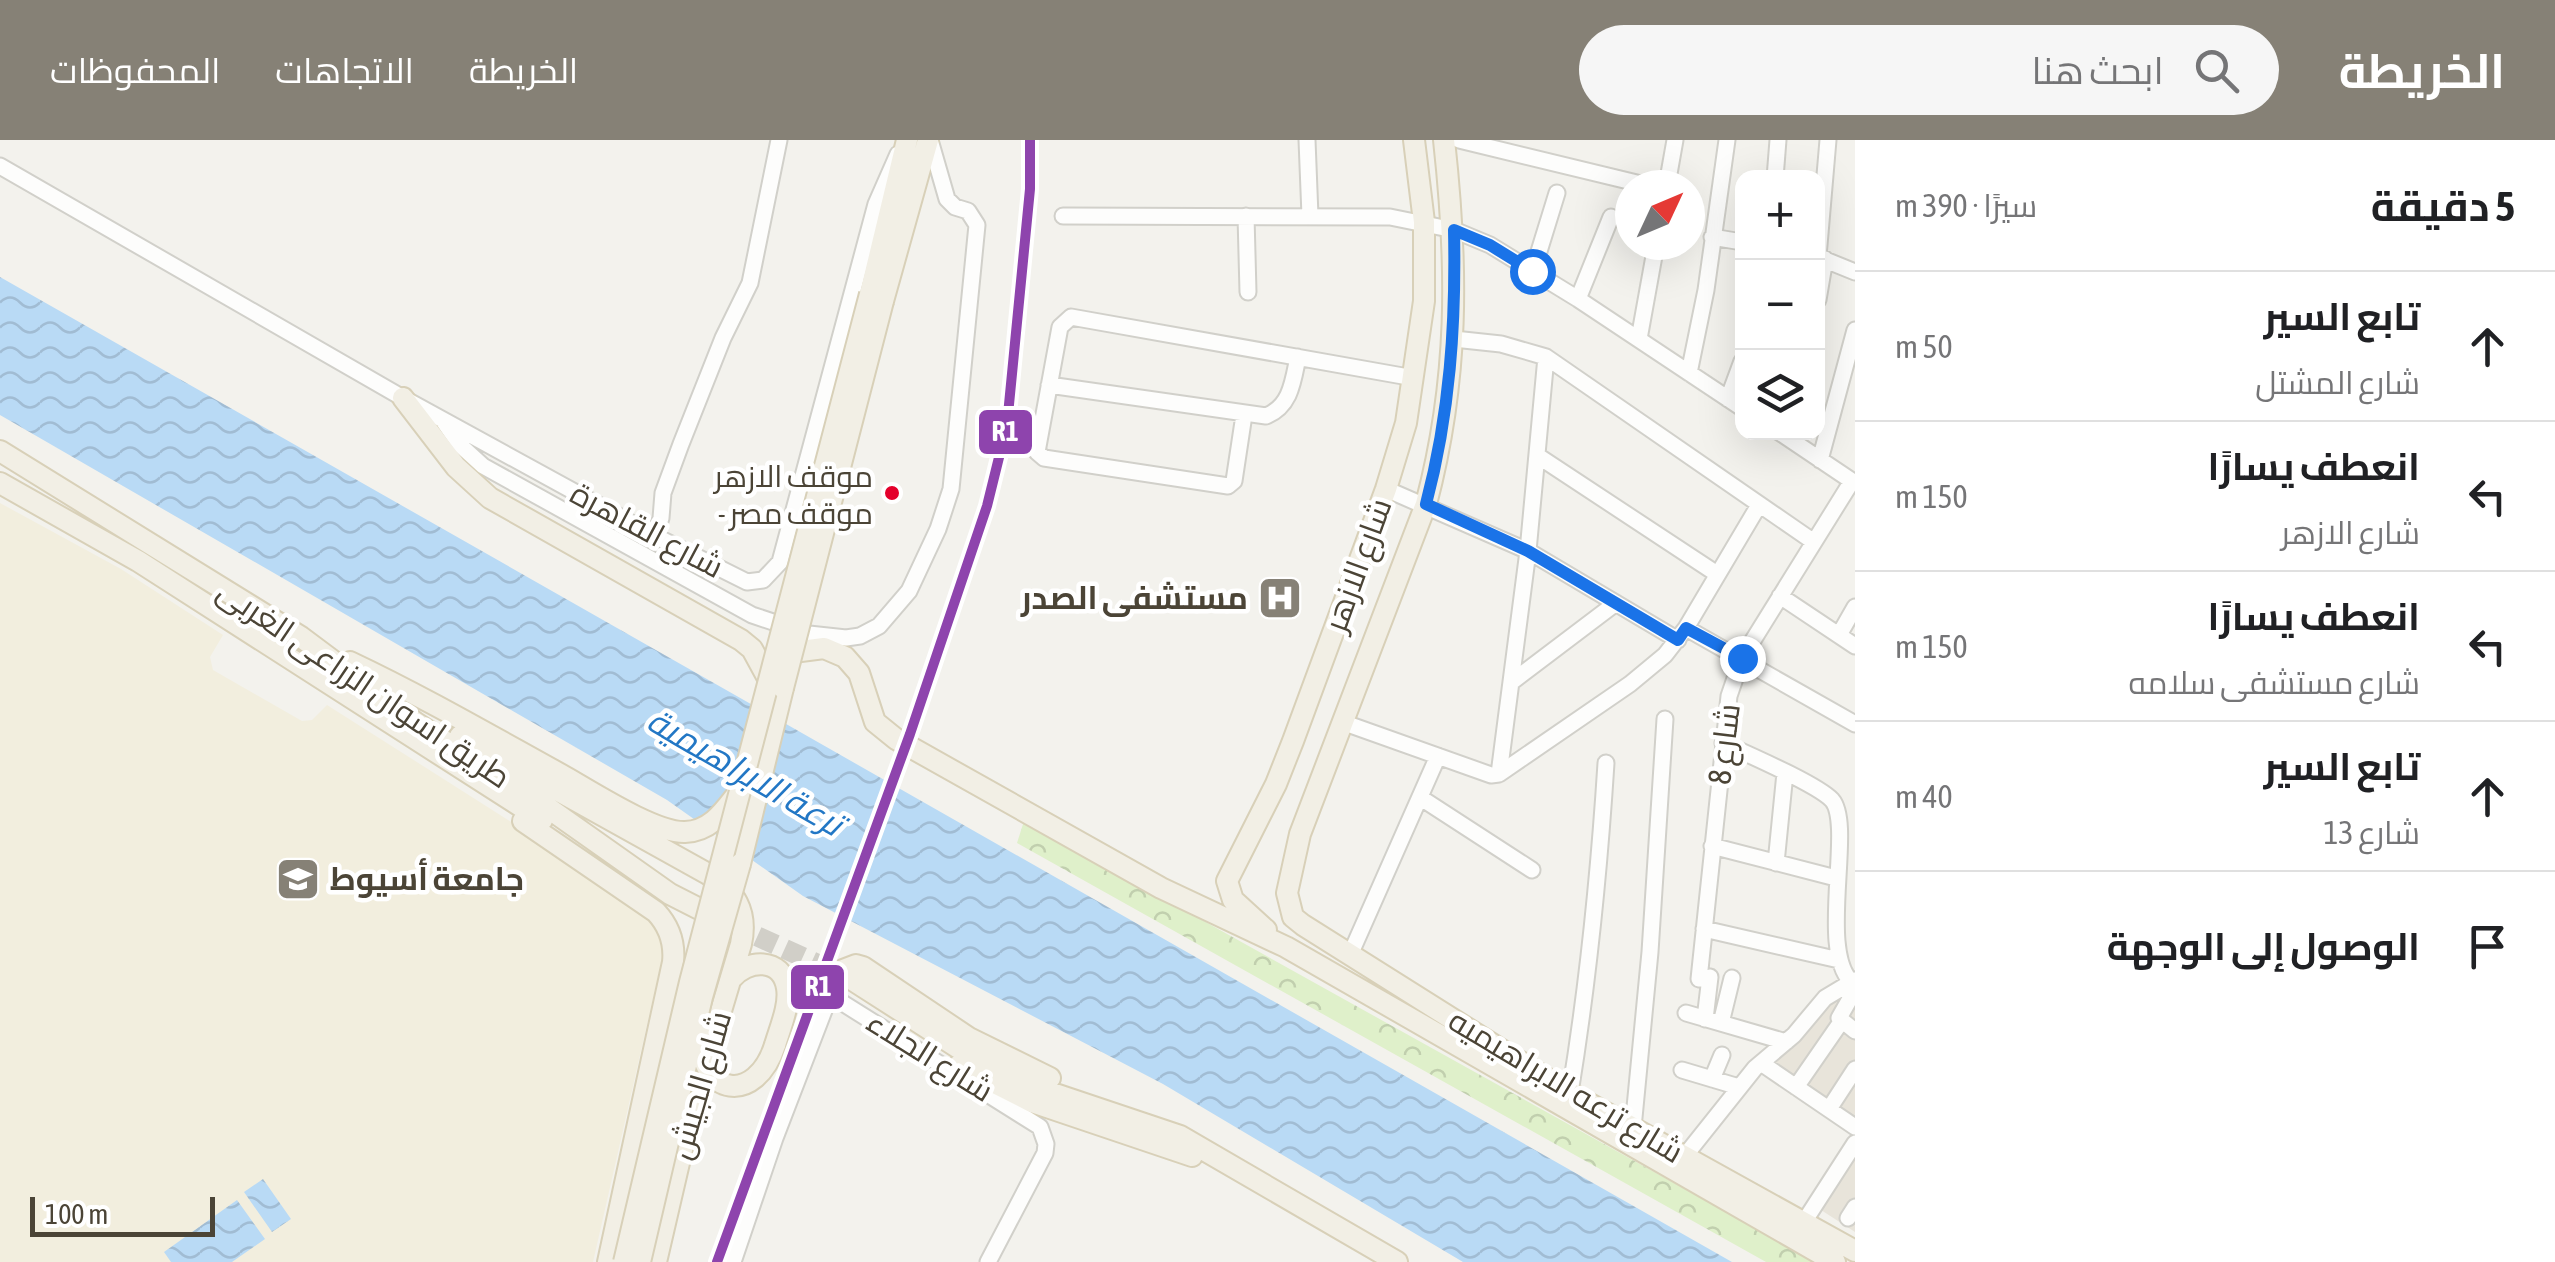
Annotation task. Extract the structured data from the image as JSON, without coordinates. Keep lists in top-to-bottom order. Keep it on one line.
{"streets":{"main road":["شارع القاهرة","شارع الازهر","طريق اسوان الزراعى الغربى","شارع الجيش","شارع ترعه الابراهيميه"],"street":["شارع 8","شارع الجلاء"]},"crossings":[["شارع الازهر","شارع ترعه الابراهيميه"],["طريق اسوان الزراعى الغربى","شارع الجيش"]],"water":["ترعة الابراهيمية"],"places":{"other":["موقف الازهر - موقف مصر"],"hospital":["مستشفى الصدر"],"school or university":["جامعة أسيوط"]},"lines":["transit line R1"],"scale_bar":"100 m","north":"top right","page":{"header":"الخريطة","search":"ابحث هنا","nav":["الخريطة","الاتجاهات","المحفوظات"],"heading":["5 دقيقة","سيرًا · 390 m"],"map_buttons":["+","−"],"list":[["تابع السير","شارع المشتل","50 m"],["انعطف يسارًا","شارع الازهر","150 m"],["انعطف يسارًا","شارع مستشفى سلامه","150 m"],["تابع السير","شارع 13","40 m"],"الوصول إلى الوجهة"],"scale":"100 m"}}
